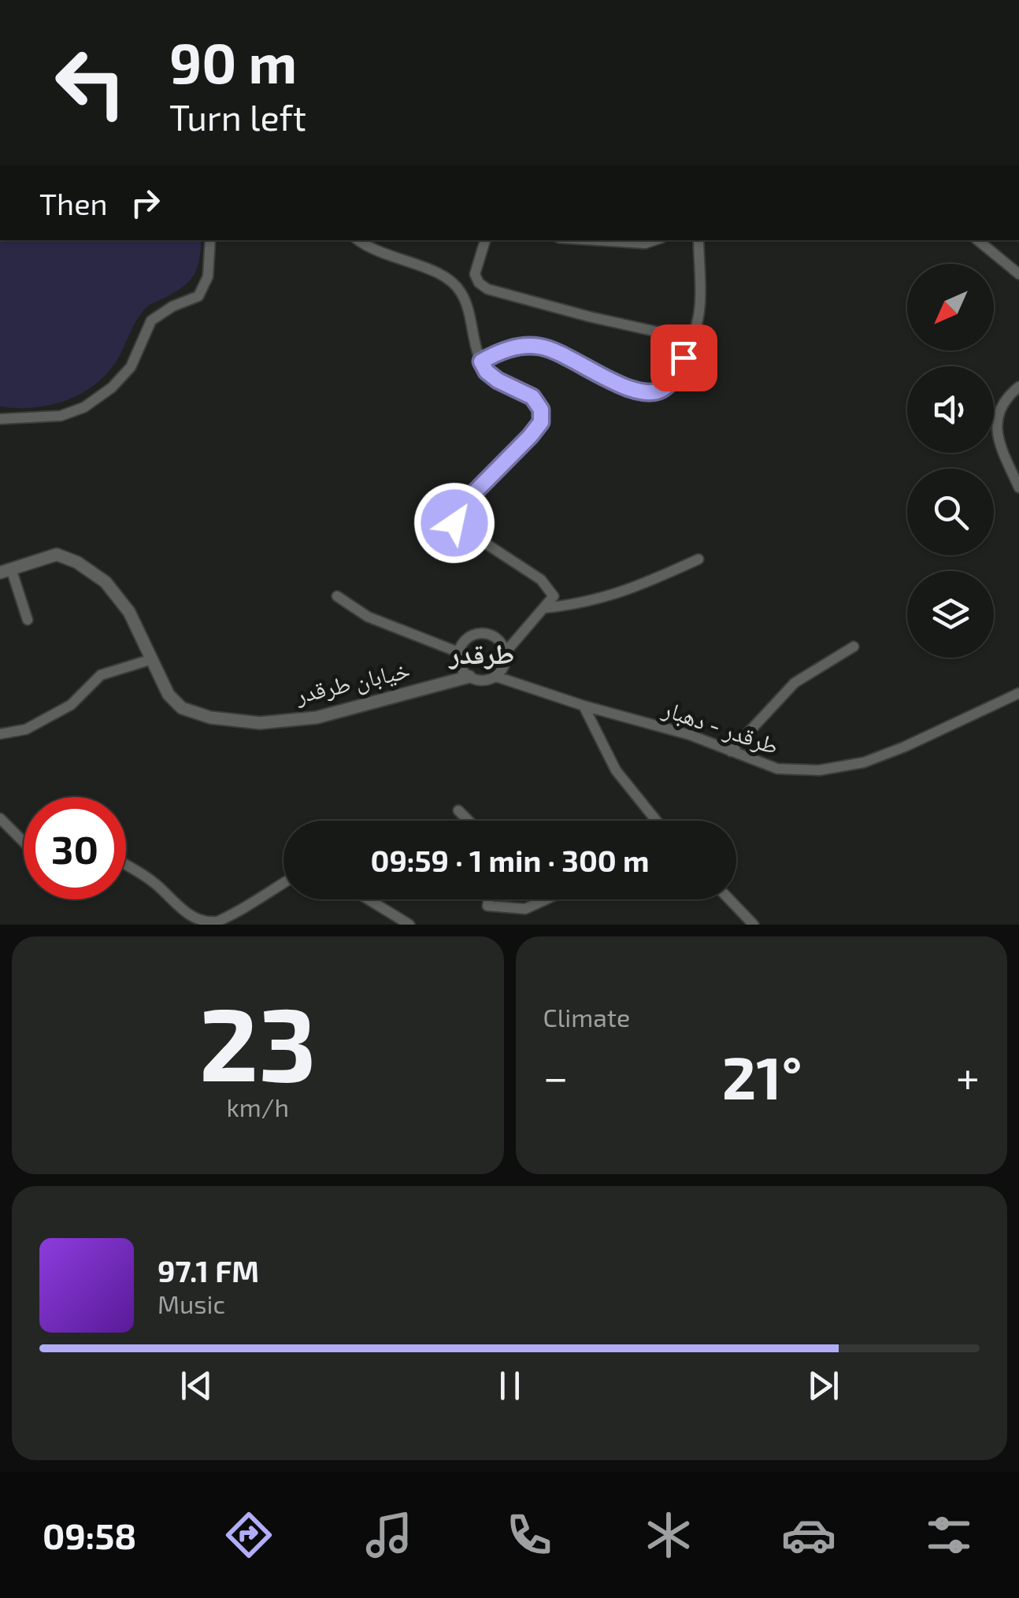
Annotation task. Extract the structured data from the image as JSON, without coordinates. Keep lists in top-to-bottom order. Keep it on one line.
{"streets":{"street":["خیابان طرقدر","طرقدر - دهبار"]},"crossings":[["خیابان طرقدر","طرقدر - دهبار"]],"districts":["طرقدر"],"north":"bottom left","page":{"turn":["90 m","Turn left"],"then":"Then","limit":"30","trip":"09:59 · 1 min · 300 m","tile":[["23","km/h"],"Climate"],"heat":["−","21°","+"],"song":["97.1 FM","Music"],"tabs":"09:58"}}
